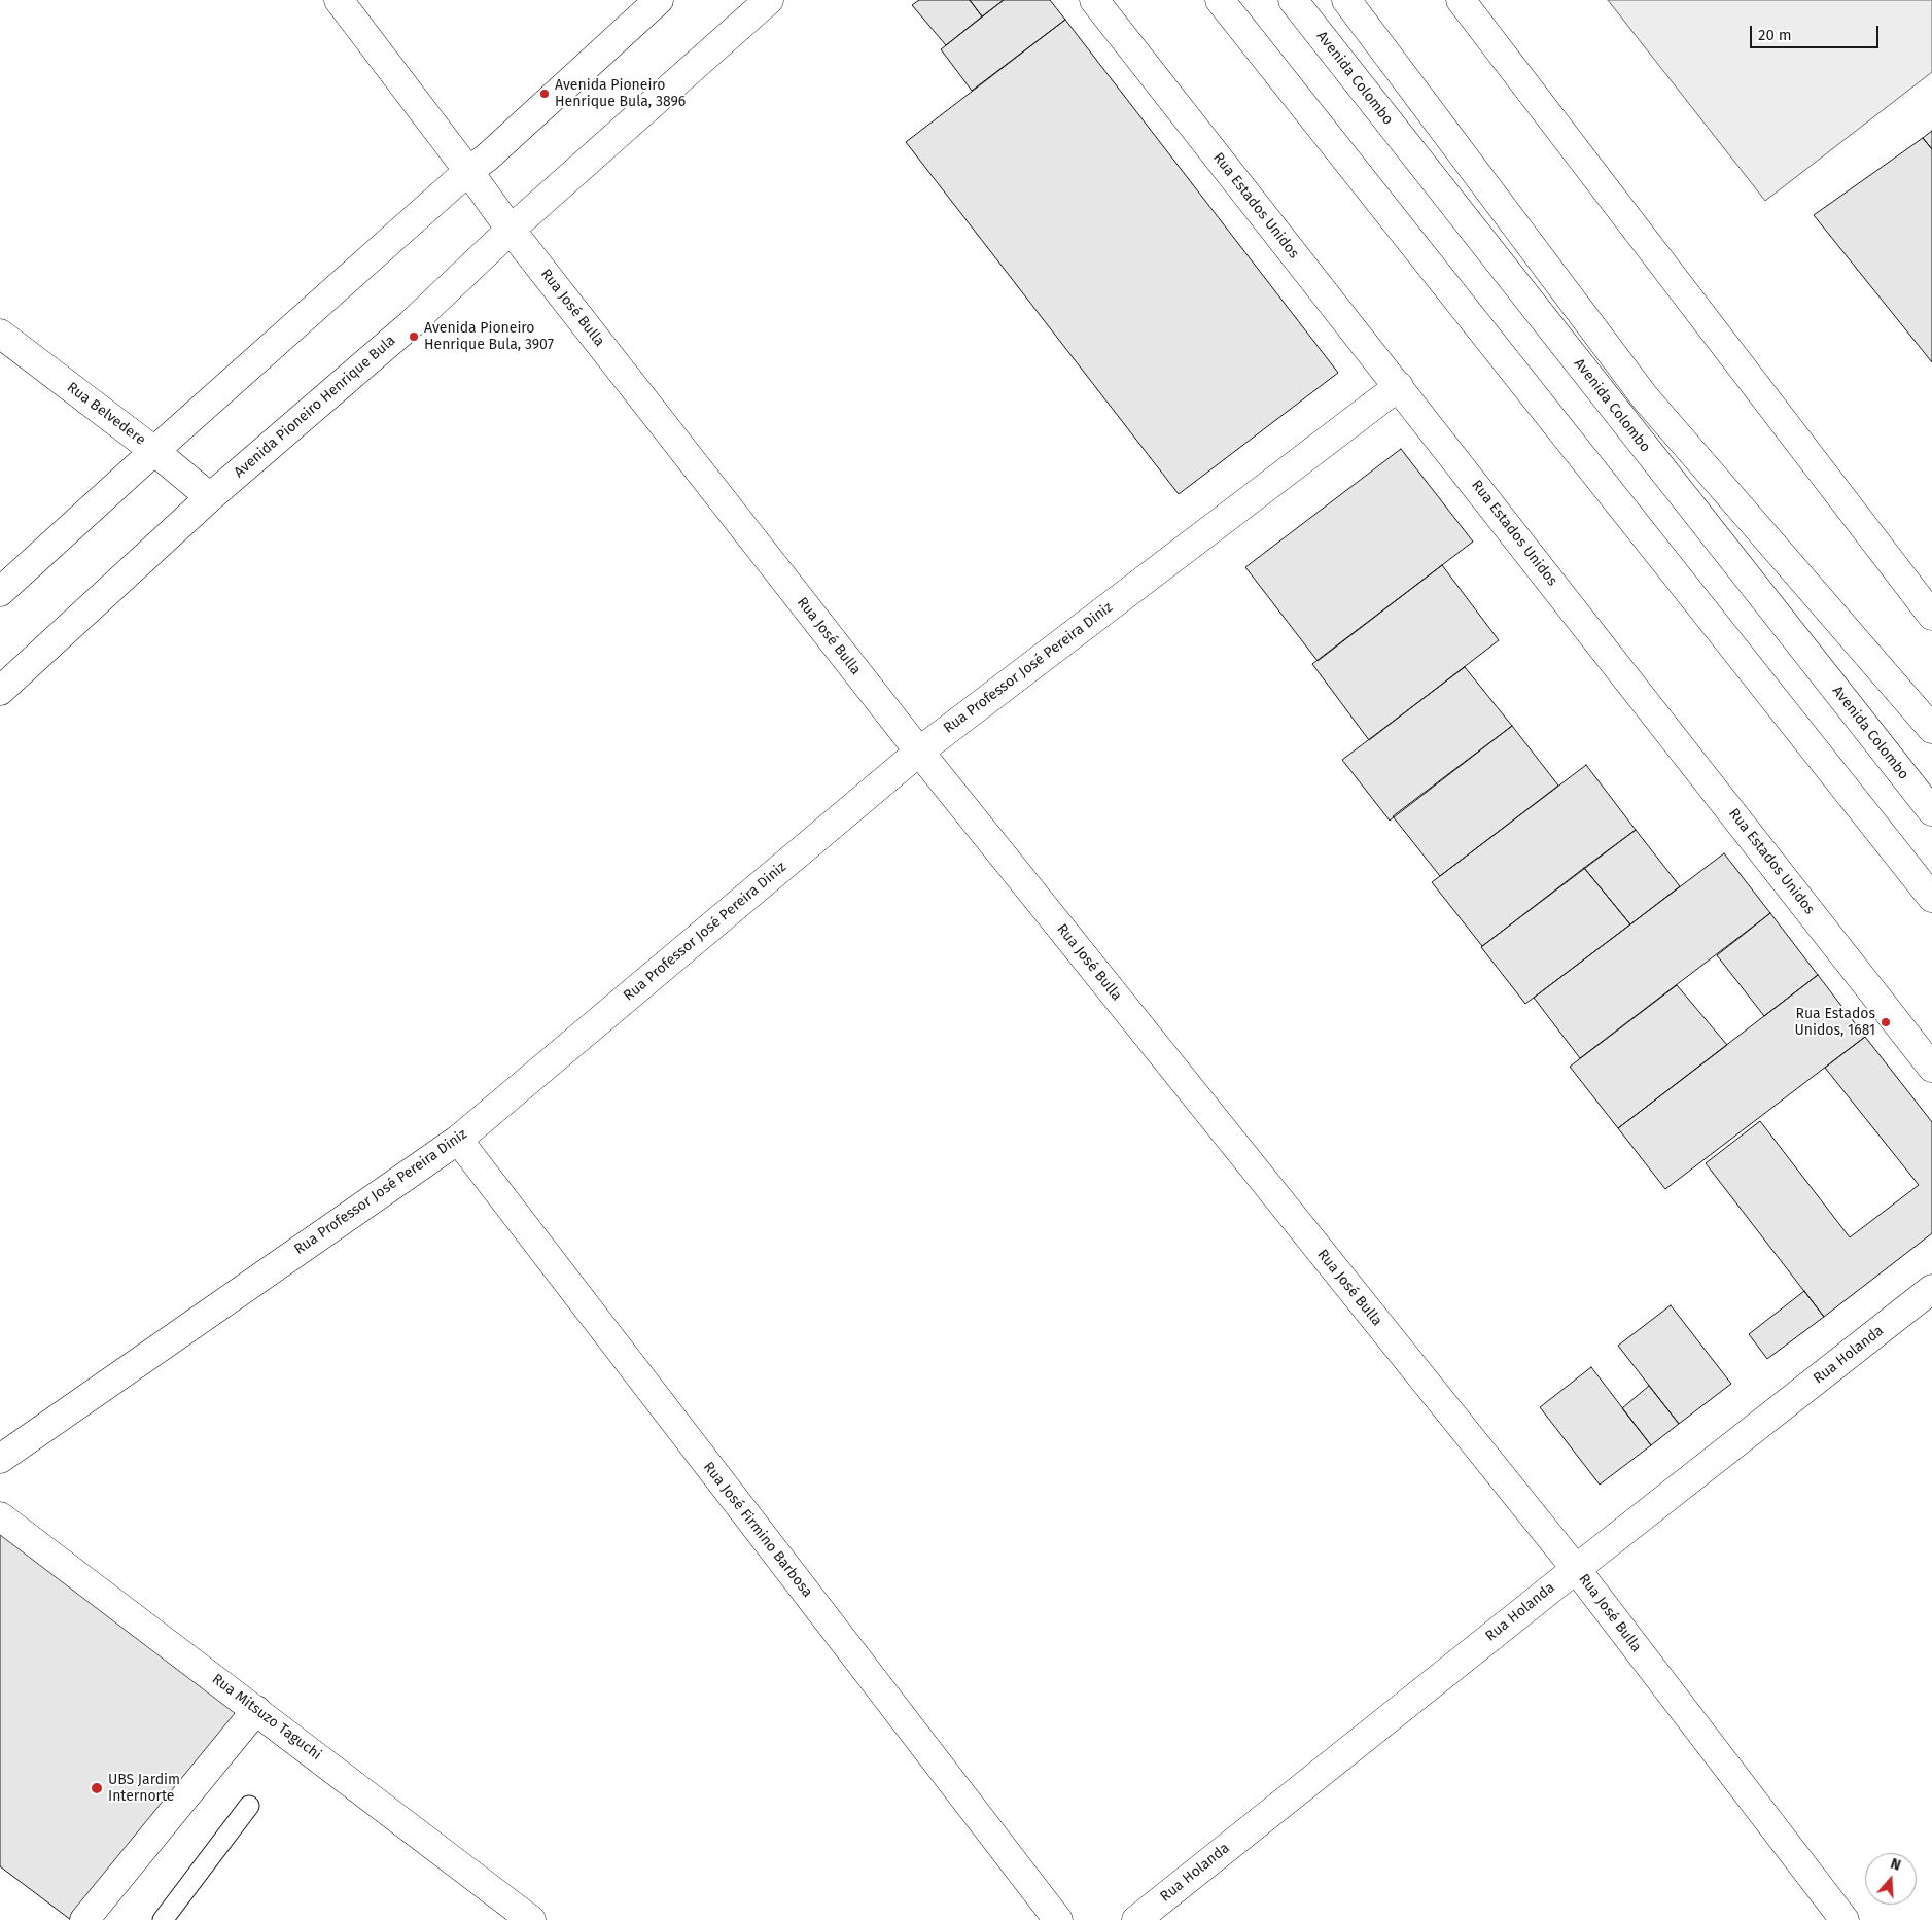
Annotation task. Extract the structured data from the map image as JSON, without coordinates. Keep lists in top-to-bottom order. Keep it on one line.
{"streets":{"street":["Avenida Colombo","Rua Estados Unidos","Rua José Bulla","Avenida Pioneiro Henrique Bula","Rua Belvedere","Rua Professor José Pereira Diniz","Rua Holanda","Rua José Firmino Barbosa","Rua Mitsuzo Taguchi"]},"crossings":[["Rua Estados Unidos","Rua Professor José Pereira Diniz"],["Rua José Bulla","Avenida Pioneiro Henrique Bula"],["Rua José Bulla","Rua Professor José Pereira Diniz"],["Rua José Bulla","Rua Holanda"],["Avenida Pioneiro Henrique Bula","Rua Belvedere"],["Rua Professor José Pereira Diniz","Rua José Firmino Barbosa"]],"places":["Avenida Pioneiro Henrique Bula, 3896","Avenida Pioneiro Henrique Bula, 3907","Rua Estados Unidos, 1681","UBS Jardim Internorte"],"scale_bar":"20 m","north":"top"}
